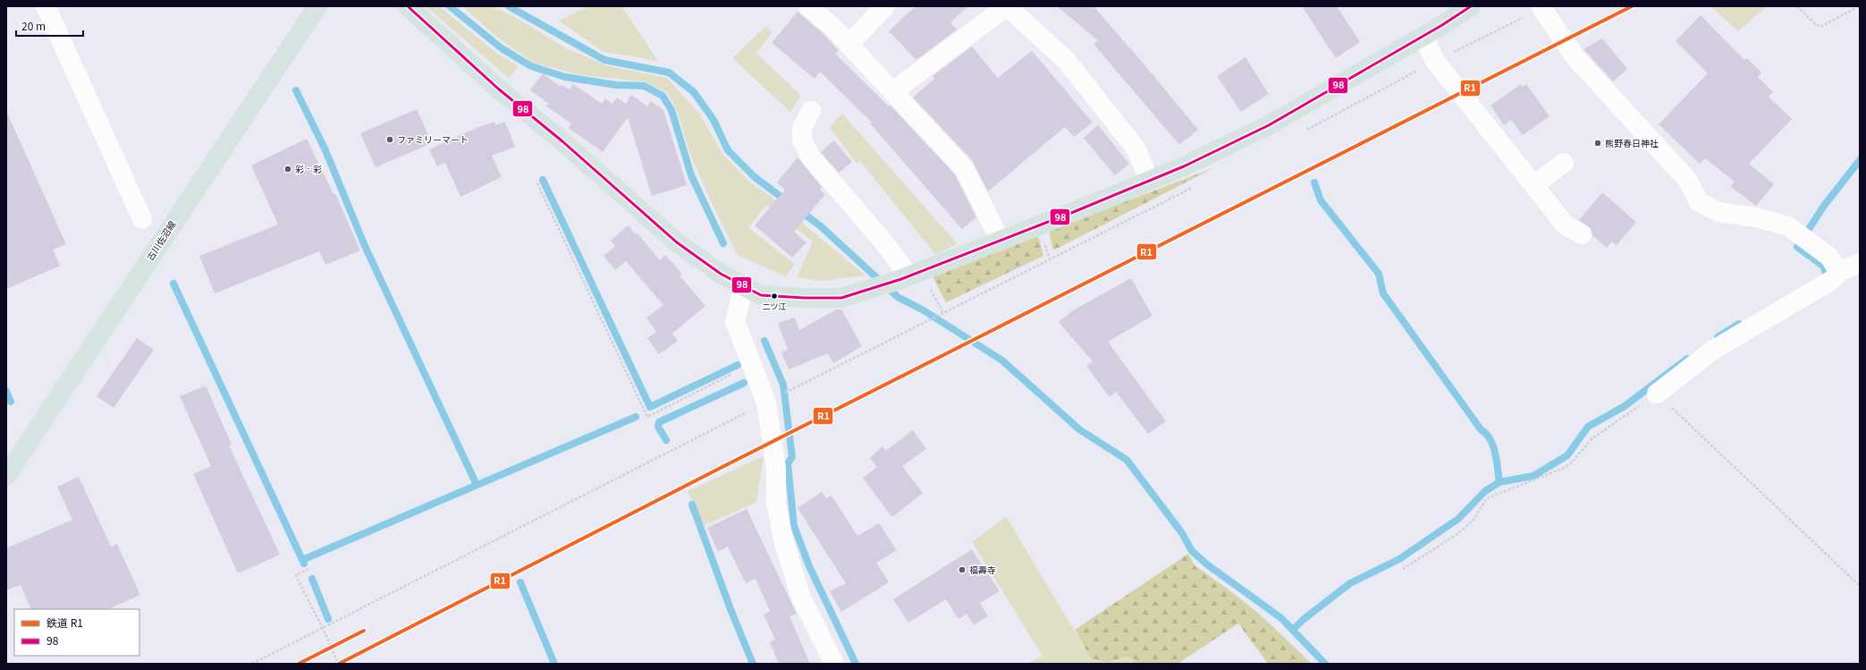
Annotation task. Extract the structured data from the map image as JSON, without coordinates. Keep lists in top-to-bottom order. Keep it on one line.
{"streets":{"main road":["古川佐沼線"]},"places":["ファミリーマート","熊野春日神社","彩‐彩","二ツ江","福壽寺"],"lines":["rail line R1","transit line 98"],"legend":["鉄道 R1","98"],"scale_bar":"20 m"}
